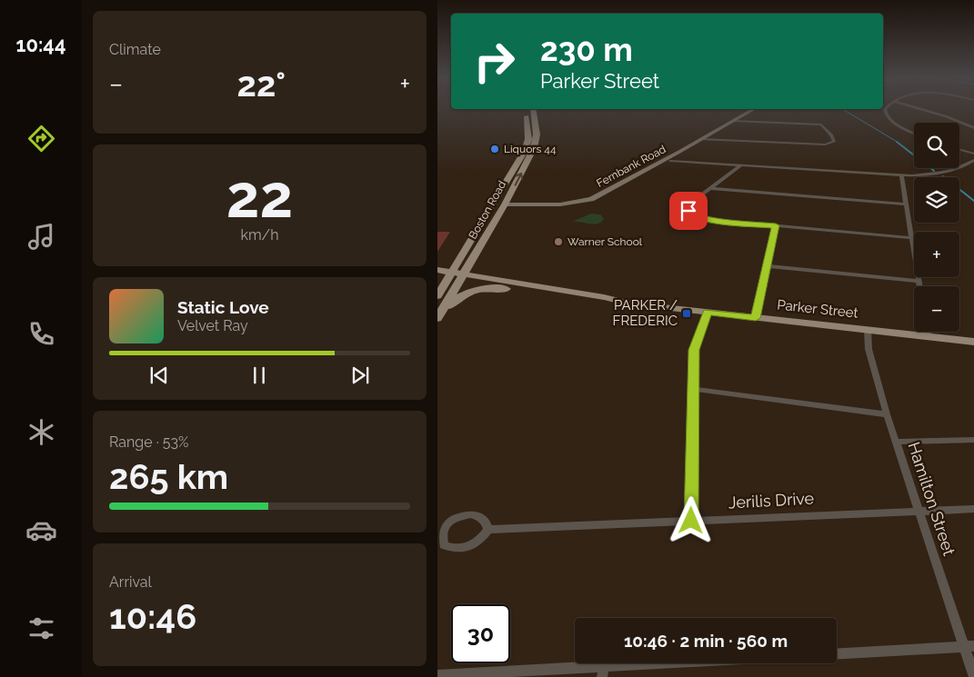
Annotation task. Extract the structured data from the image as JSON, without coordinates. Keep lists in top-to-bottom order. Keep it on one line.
{"streets":{"main road":["Fernbank Road","Boston Road","Parker Street"],"street":["Hamilton Street","Jerilis Drive"]},"crossings":[["Fernbank Road","Boston Road"],["Boston Road","Parker Street"],["Parker Street","Hamilton Street"],["Hamilton Street","Jerilis Drive"]],"places":{"other":["Liquors 44","Warner School"],"transit":["PARKER / FREDERIC"]},"page":{"tabs":"10:44","tile":["Climate",["22","km/h"],["Range · 53%","265 km"],["Arrival","10:46"]],"turn":["230 m","Parker Street"],"heat":["−","22°","+"],"map_buttons":["+","−"],"song":["Static Love","Velvet Ray"],"limit":"30","trip":"10:46 · 2 min · 560 m"}}
